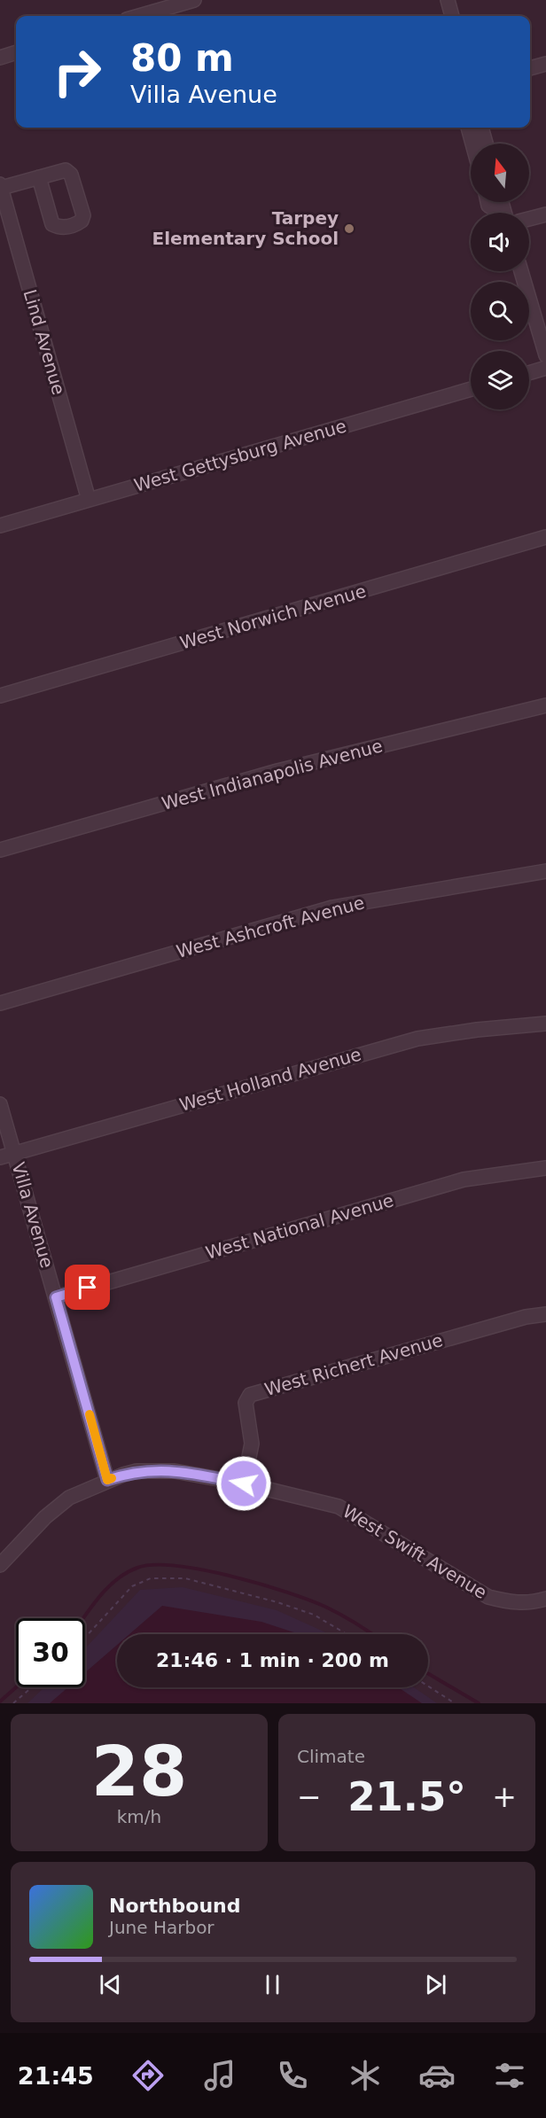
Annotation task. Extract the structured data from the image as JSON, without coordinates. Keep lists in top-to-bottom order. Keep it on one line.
{"streets":{"street":["Lind Avenue","West Gettysburg Avenue","West Norwich Avenue","West Indianapolis Avenue","West Ashcroft Avenue","West Holland Avenue","Villa Avenue","West National Avenue","West Richert Avenue","West Swift Avenue"]},"crossings":[["Lind Avenue","West Gettysburg Avenue"],["West Holland Avenue","Villa Avenue"],["Villa Avenue","West National Avenue"],["Villa Avenue","West Swift Avenue"],["West Richert Avenue","West Swift Avenue"]],"places":["Tarpey Elementary School"],"north":"top","page":{"turn":["80 m","Villa Avenue"],"limit":"30","trip":"21:46 · 1 min · 200 m","tile":[["28","km/h"],"Climate"],"heat":["−","21.5°","+"],"song":["Northbound","June Harbor"],"tabs":"21:45"}}
